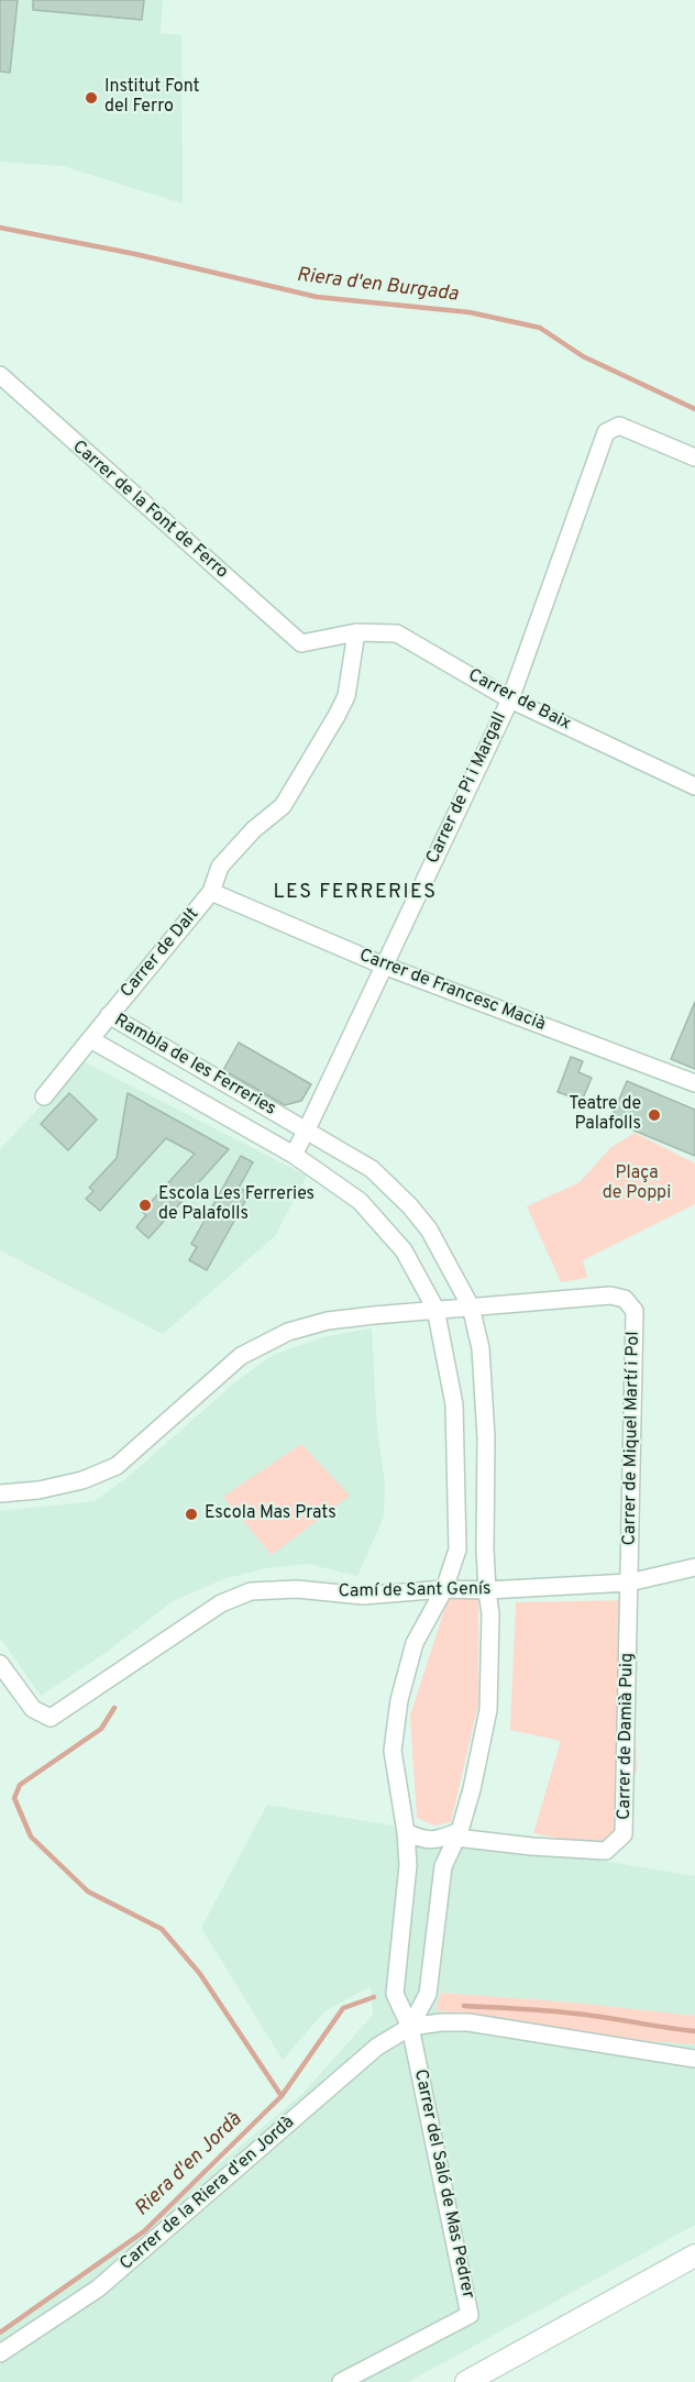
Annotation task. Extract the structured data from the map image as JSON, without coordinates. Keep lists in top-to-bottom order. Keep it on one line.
{"streets":{"street":["Carrer de la Font de Ferro","Carrer de Baix","Carrer de Pi i Margall","Carrer de Dalt","Carrer de Francesc Macià","Rambla de les Ferreries","Carrer de Miquel Martí i Pol","Camí de Sant Genís","Carrer de Damià Puig","Carrer del Saló de Mas Pedrer","Carrer de la Riera d'en Jordà"]},"crossings":[["Carrer de la Font de Ferro","Carrer de Baix"],["Carrer de Baix","Carrer de Pi i Margall"],["Carrer de Baix","Carrer de Dalt"],["Carrer de Pi i Margall","Carrer de Francesc Macià"],["Carrer de Pi i Margall","Rambla de les Ferreries"],["Carrer de Dalt","Carrer de Francesc Macià"],["Carrer de Dalt","Rambla de les Ferreries"],["Rambla de les Ferreries","Carrer de Miquel Martí i Pol"],["Rambla de les Ferreries","Camí de Sant Genís"],["Rambla de les Ferreries","Carrer del Saló de Mas Pedrer"],["Carrer de Miquel Martí i Pol","Camí de Sant Genís"],["Carrer de Miquel Martí i Pol","Carrer de Damià Puig"],["Camí de Sant Genís","Carrer de Damià Puig"],["Camí de Sant Genís","Carrer del Saló de Mas Pedrer"],["Carrer del Saló de Mas Pedrer","Carrer de la Riera d'en Jordà"]],"districts":["LES FERRERIES"],"water":["Riera d'en Burgada","Riera d'en Jordà"],"parks":["Plaça de Poppi"],"places":["Institut Font del Ferro","Teatre de Palafolls","Escola Les Ferreries de Palafolls","Escola Mas Prats"]}
